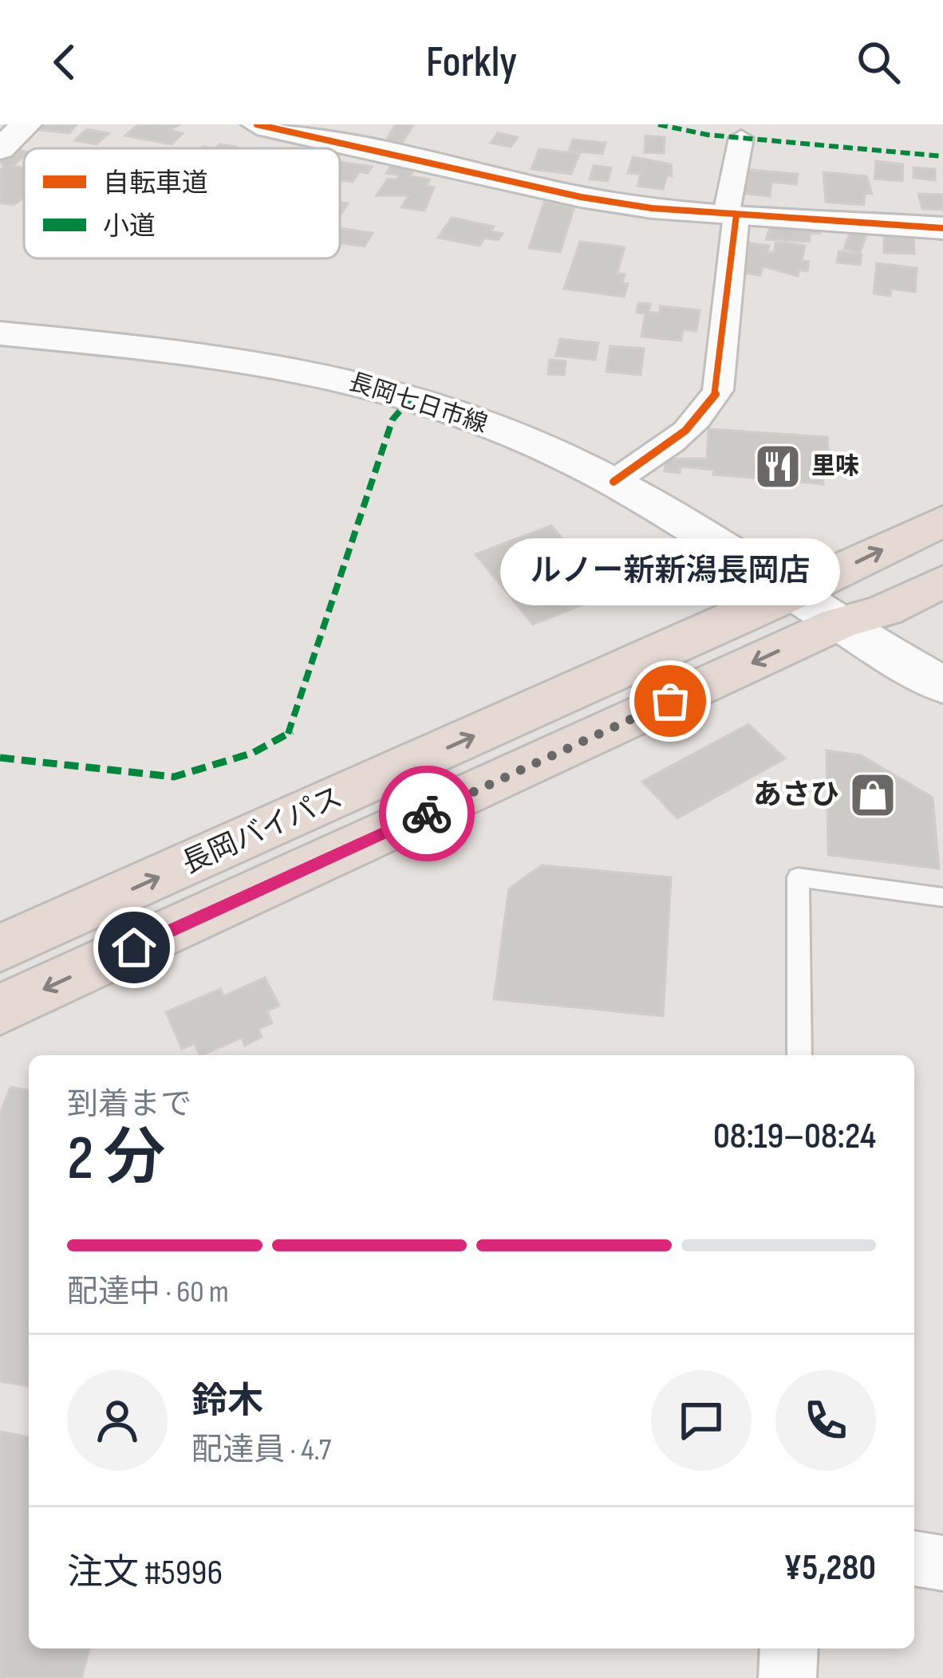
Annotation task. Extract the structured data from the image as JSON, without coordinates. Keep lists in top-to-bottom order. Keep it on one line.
{"streets":{"highway":["長岡バイパス"],"main road":["長岡七日市線"]},"crossings":[["長岡七日市線","長岡バイパス"]],"places":{"restaurant":["里味"],"other":["ルノー新新潟長岡店"],"shop":["あさひ"]},"legend":["自転車道","小道"],"page":{"header":"Forkly","bubble":"ルノー新新潟長岡店","heading":["2 分","到着まで","08:19–08:24"],"panel":["鈴木","配達員 · 4.7","注文 #5996","¥5,280"],"bar":"配達中 · 60 m"}}
